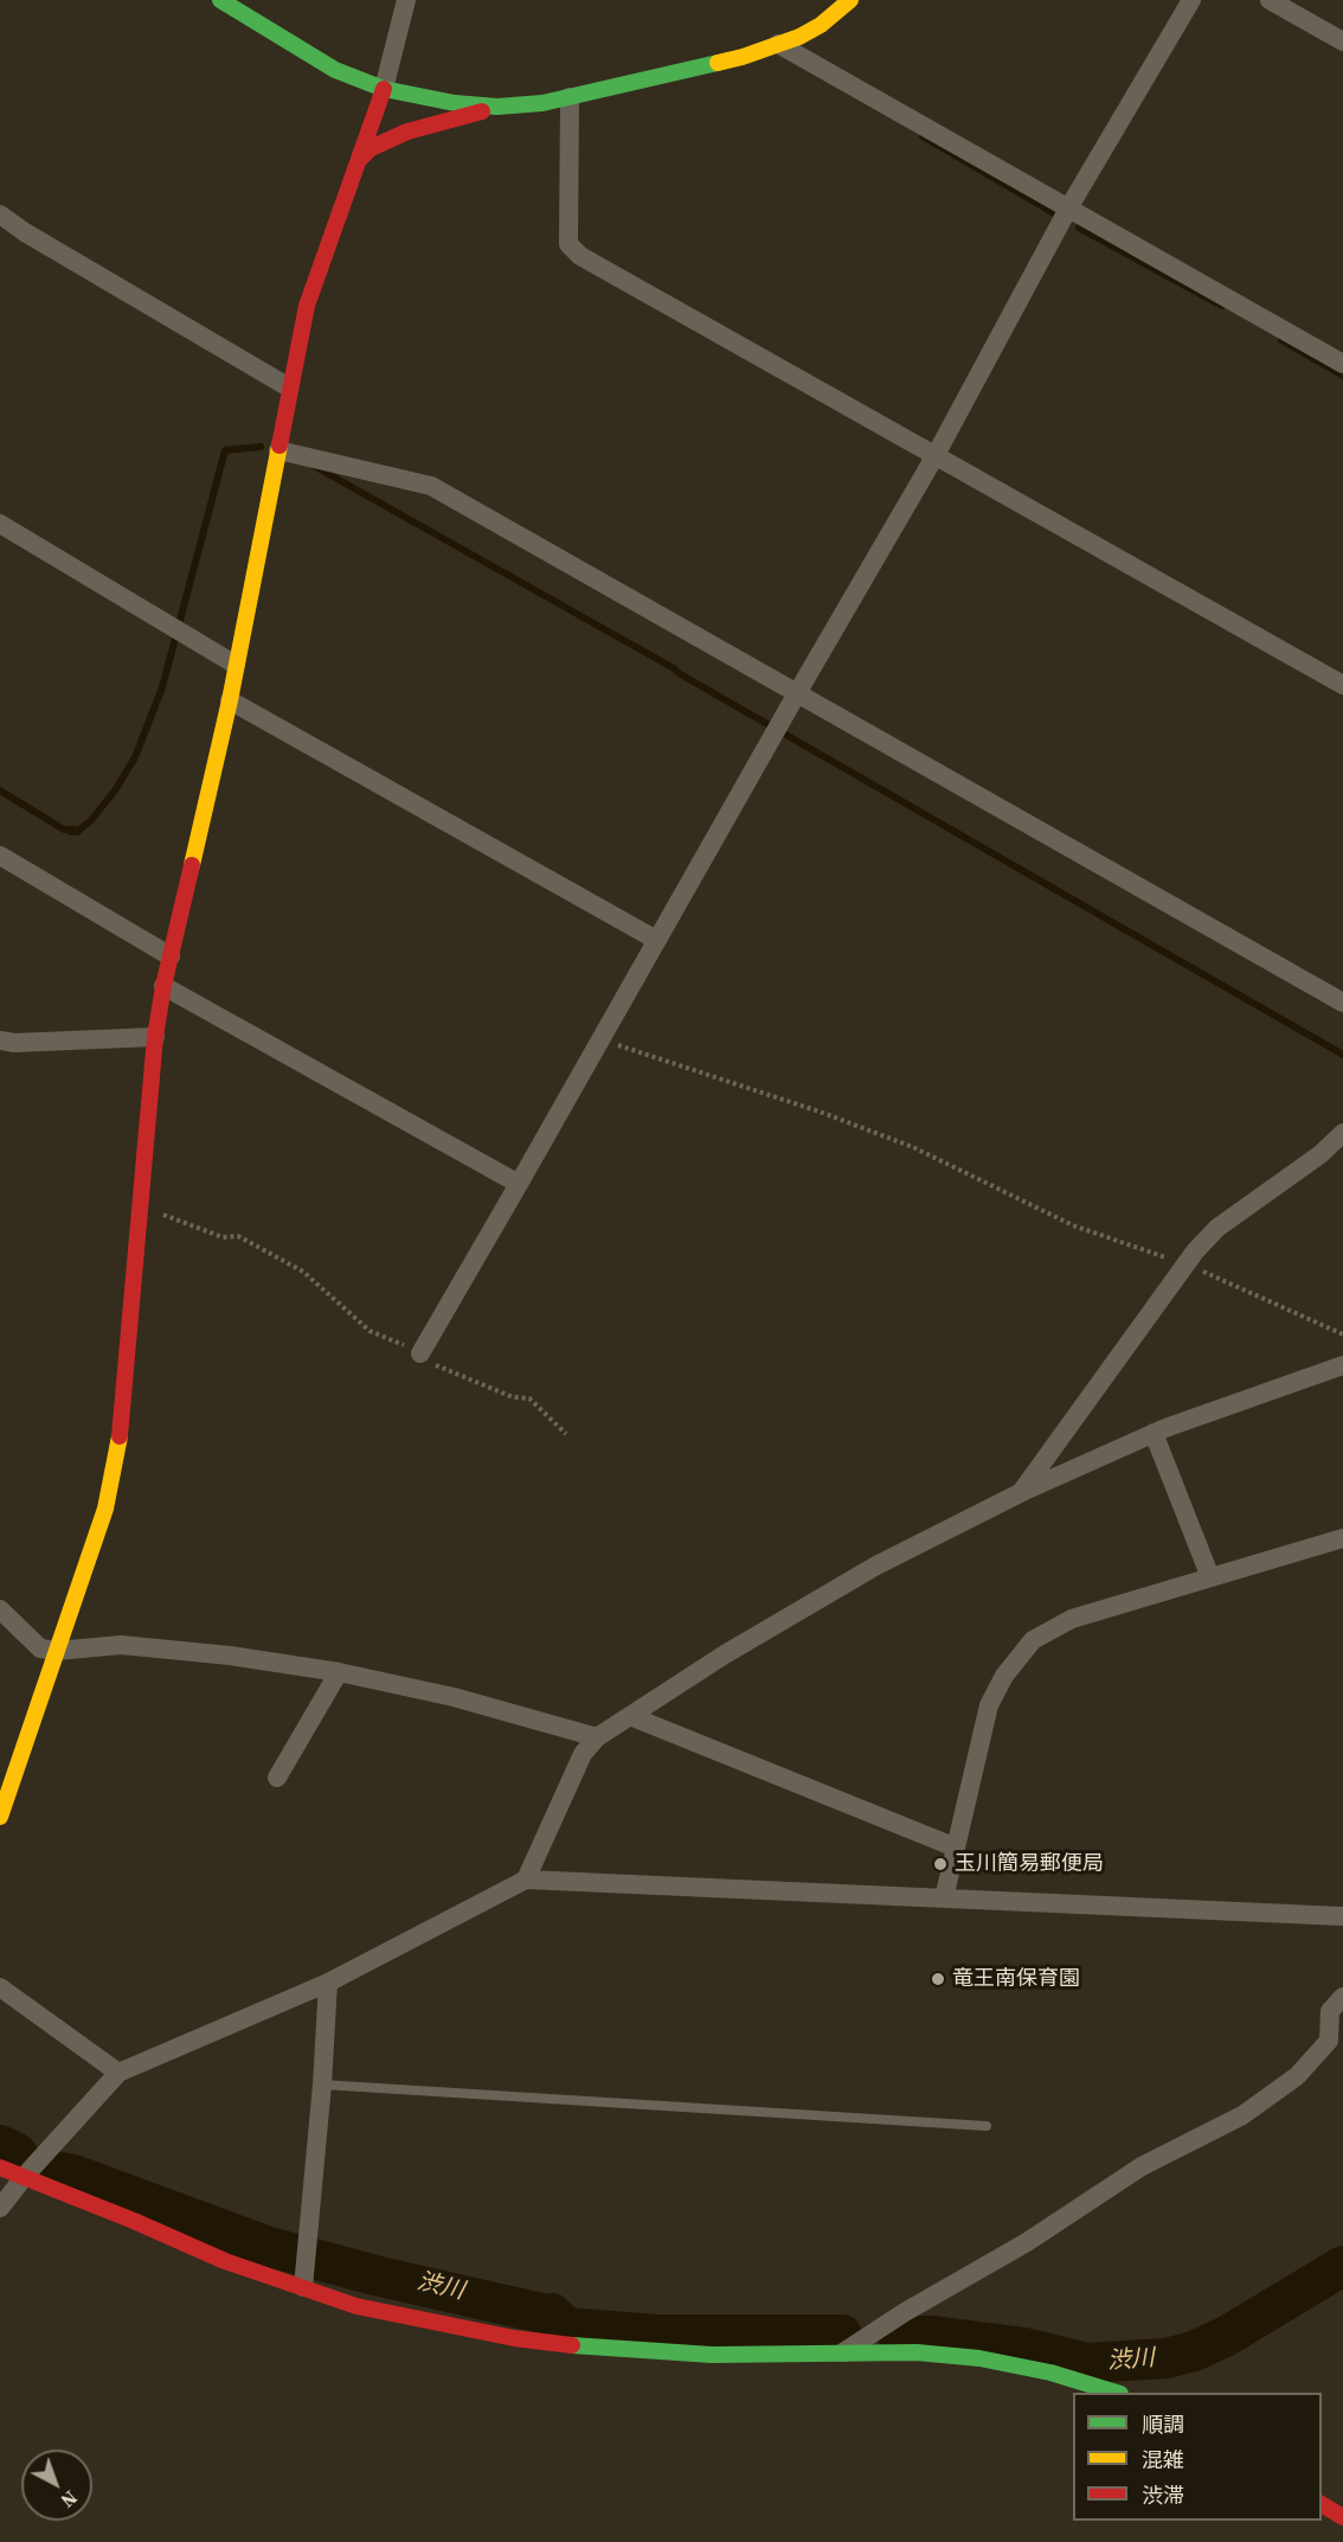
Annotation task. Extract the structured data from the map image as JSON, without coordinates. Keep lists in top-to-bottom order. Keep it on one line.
{"water":["渋川"],"places":["玉川簡易郵便局","竜王南保育園"],"legend":["順調","混雑","渋滞"],"north":"bottom right"}
